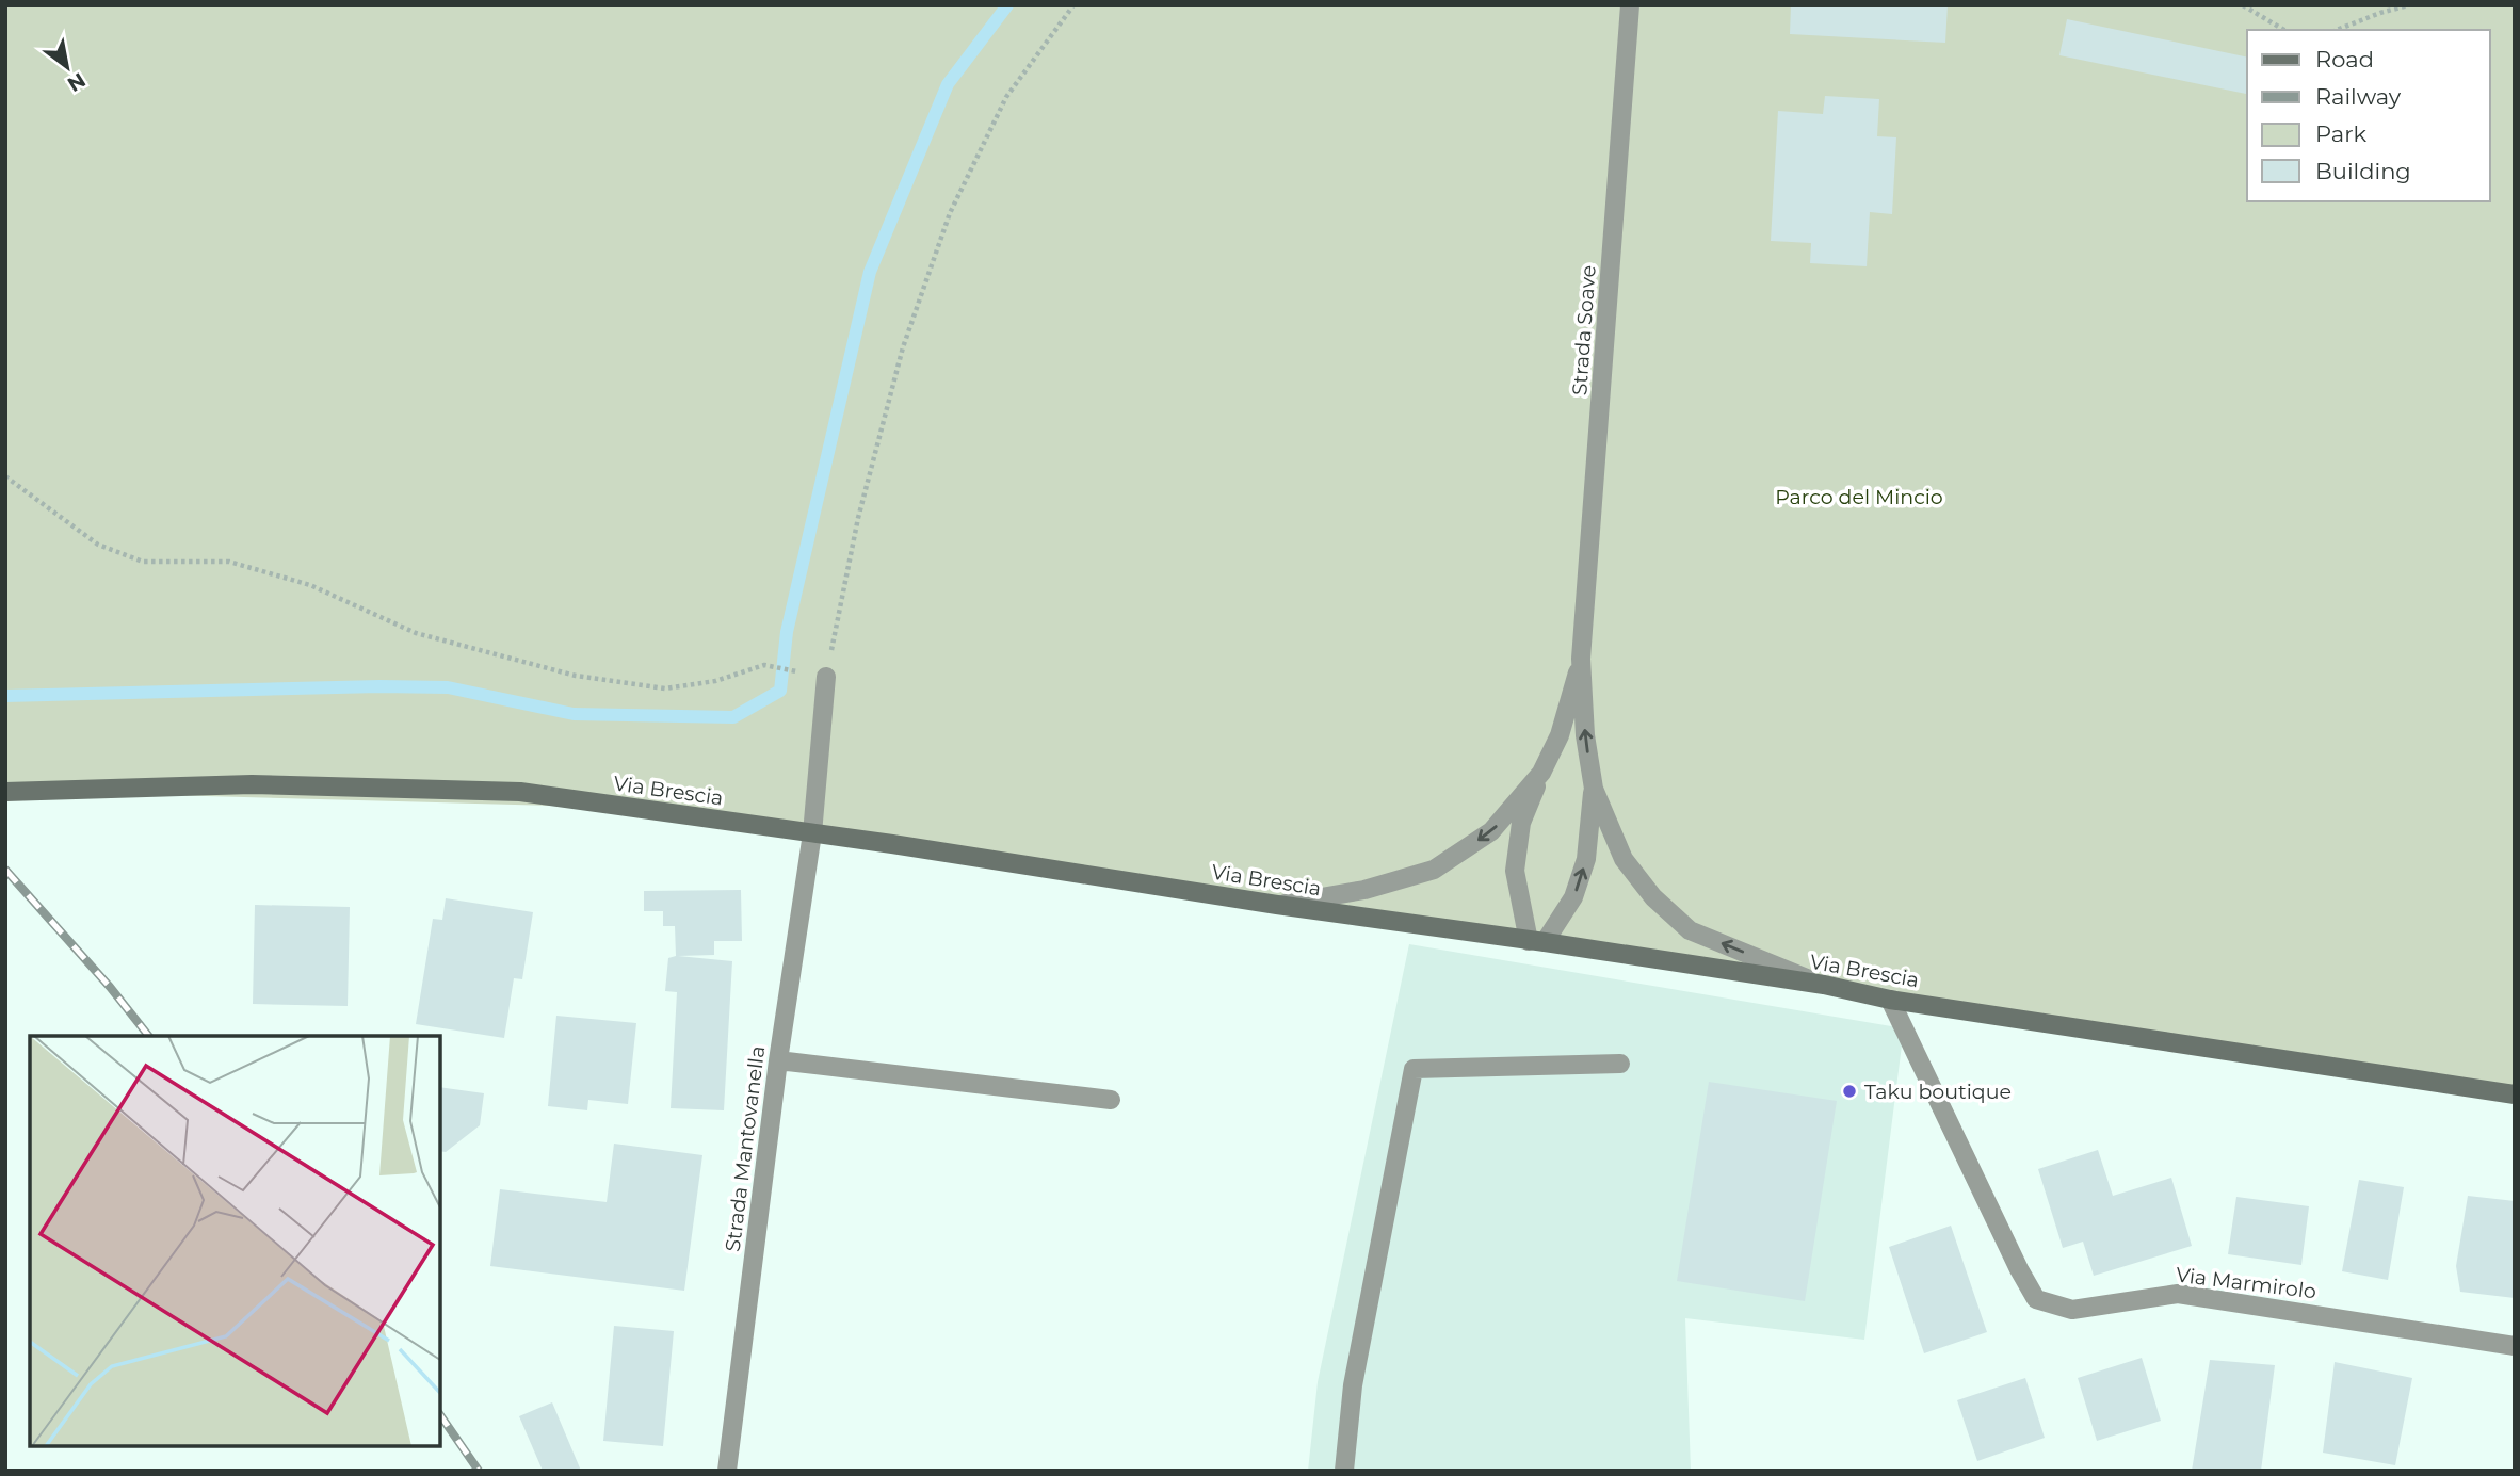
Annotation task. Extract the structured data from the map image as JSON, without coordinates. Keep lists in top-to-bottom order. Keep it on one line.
{"streets":{"main road":["Via Brescia"],"street":["Strada Soave","Strada Mantovanella","Via Marmirolo"]},"crossings":[["Via Brescia","Strada Mantovanella"],["Via Brescia","Via Marmirolo"]],"parks":["Parco del Mincio"],"places":["Taku boutique"],"legend":["Road","Railway","Park","Building"],"north":"bottom right"}
